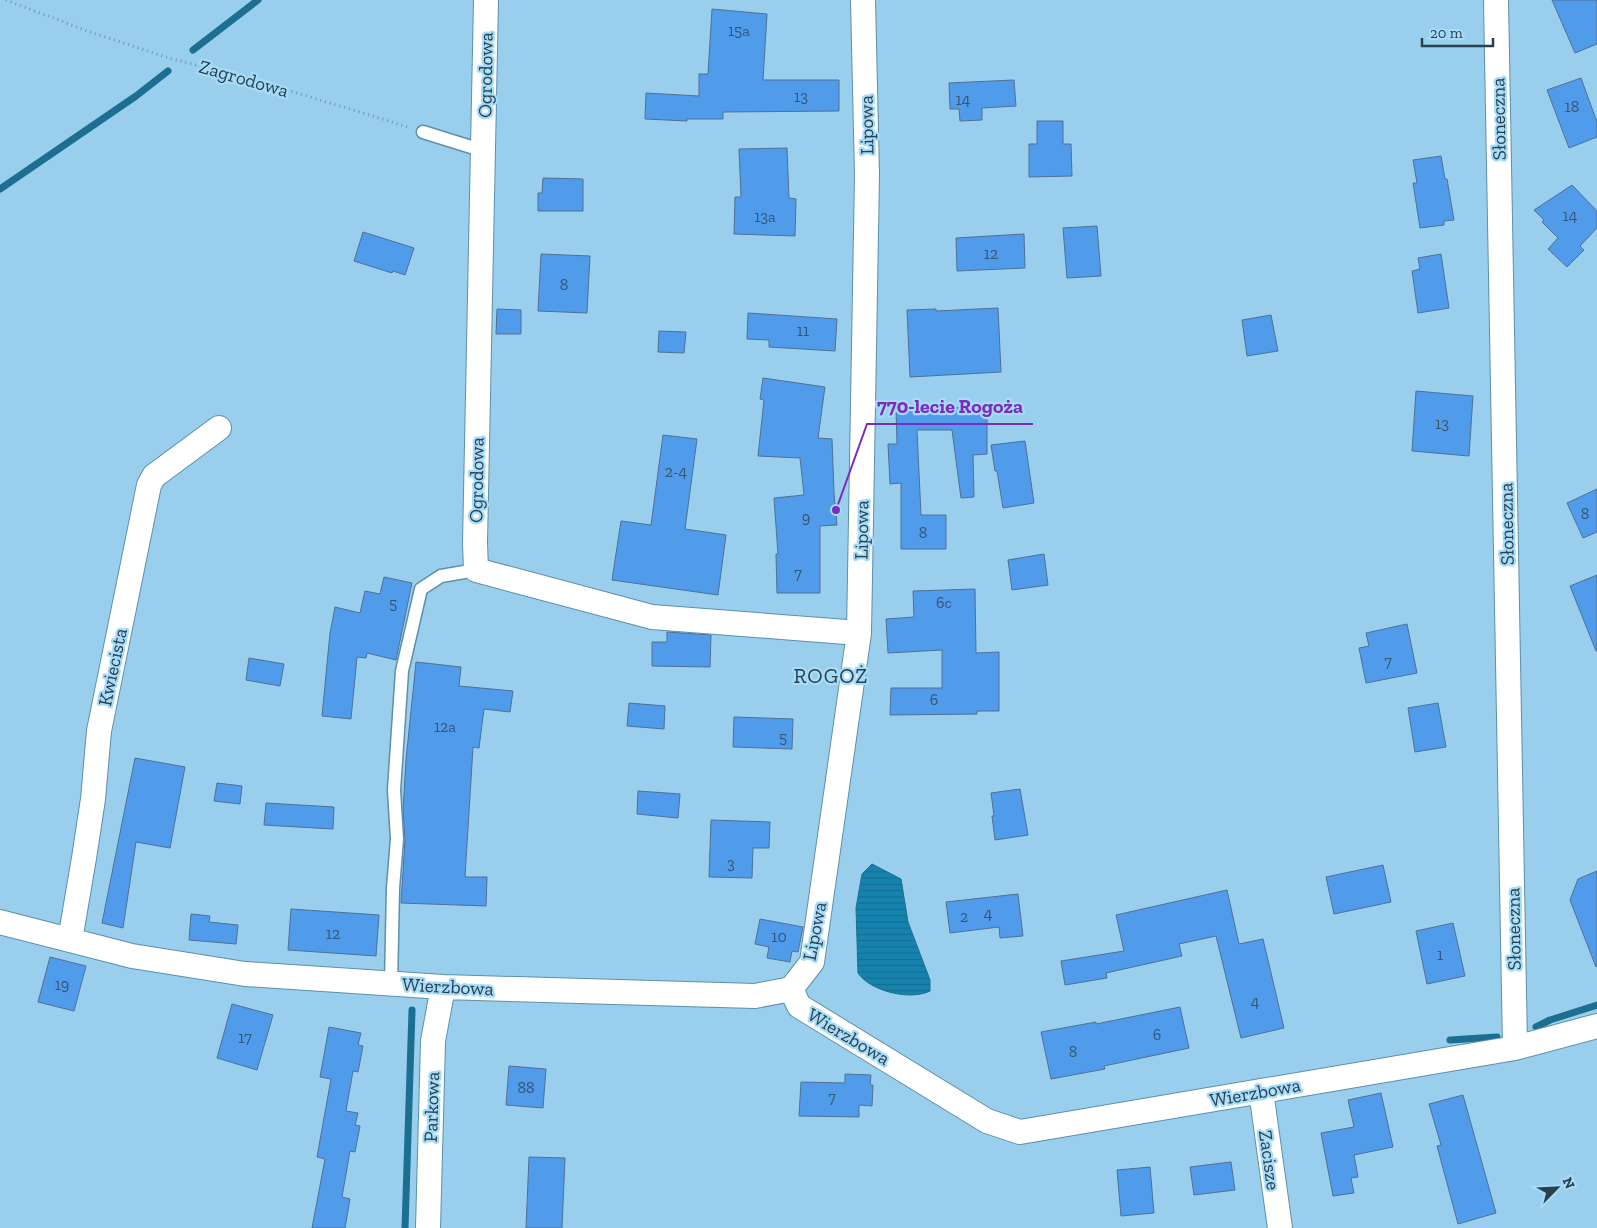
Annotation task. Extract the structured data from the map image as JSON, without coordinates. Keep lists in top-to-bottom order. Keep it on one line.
{"streets":{"street":["Ogrodowa","Słoneczna","Lipowa","Kwiecista","Wierzbowa","Parkowa","Zacisze"],"path":["Zagrodowa"]},"crossings":[["Słoneczna","Wierzbowa"],["Lipowa","Wierzbowa"],["Kwiecista","Wierzbowa"],["Wierzbowa","Parkowa"],["Wierzbowa","Zacisze"]],"districts":["ROGOŻ"],"places":["770-lecie Rogoża"],"house_numbers":["15a","13","14","18","14","13a","12","8","11","13","2-4","8","9","8","7","6c","5","7","6","12a","5","3","4","2","12","10","1","19","4","6","17","8","88","7"],"scale_bar":"20 m","north":"top right"}
